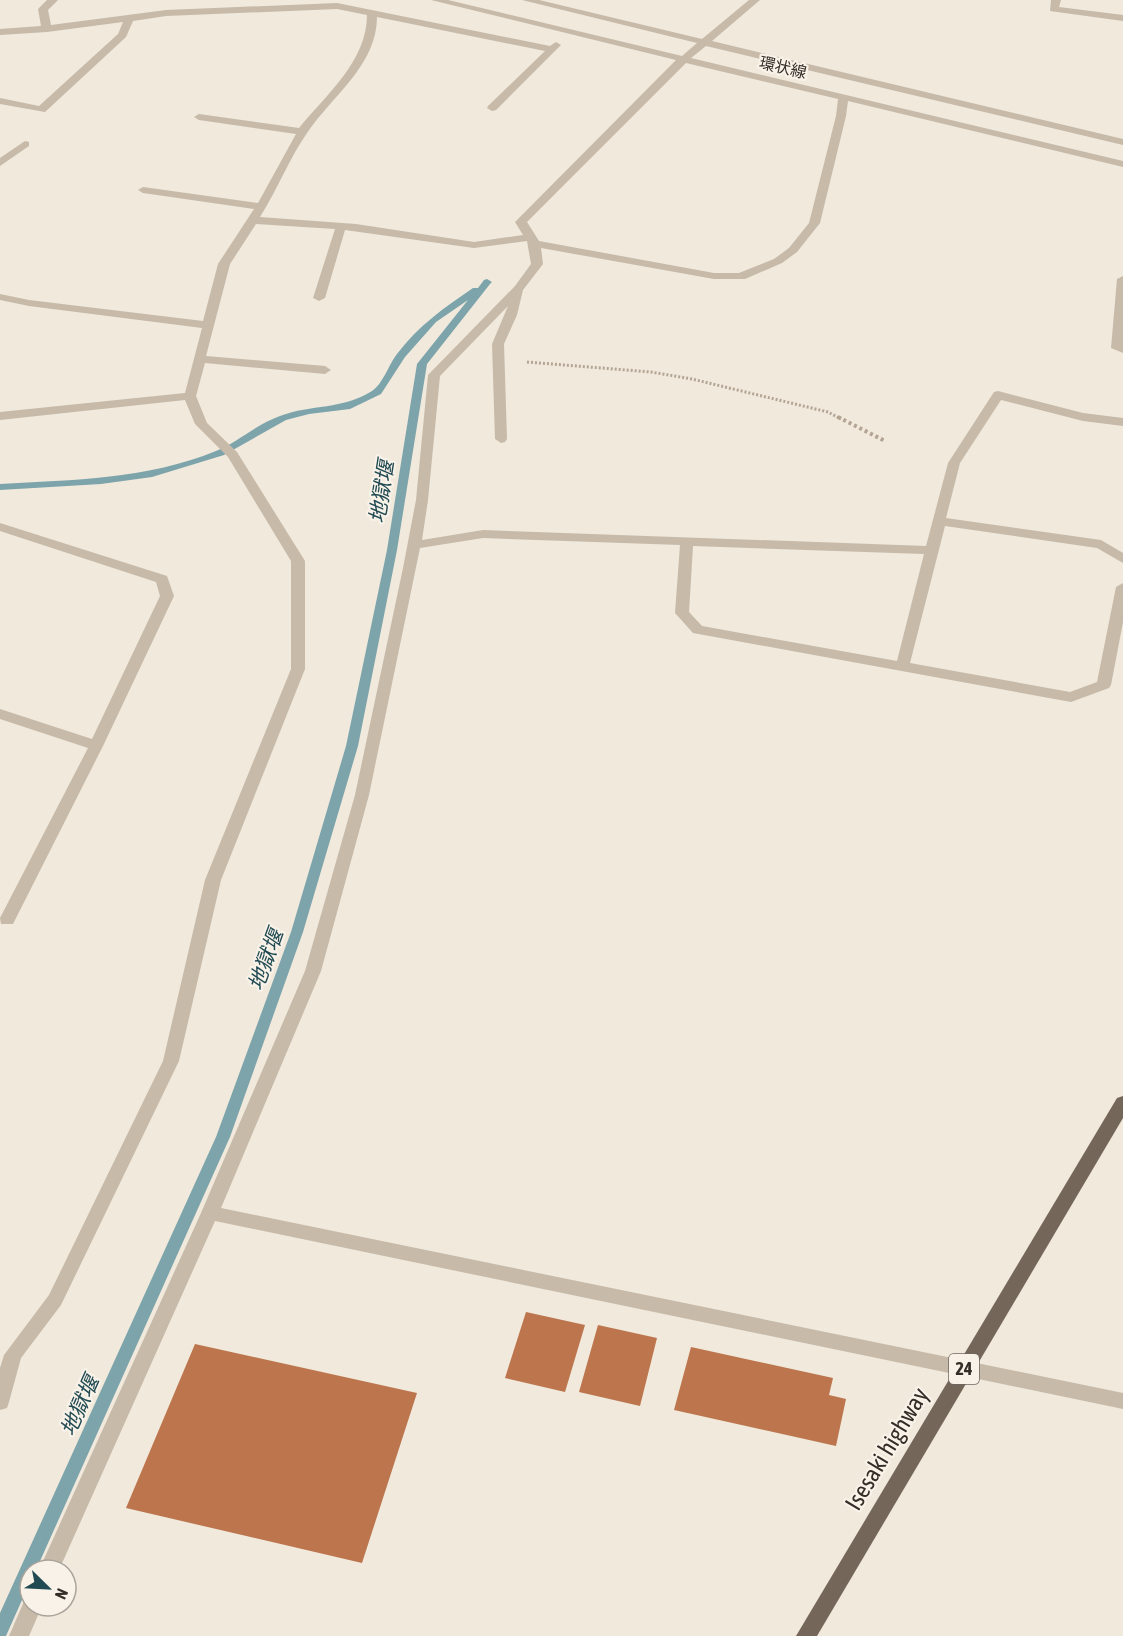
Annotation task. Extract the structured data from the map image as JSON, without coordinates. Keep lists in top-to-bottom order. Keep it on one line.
{"streets":{"main road":["24","Isesaki highway"],"street":["環状線"]},"water":["地獄堰"],"north":"bottom right"}
